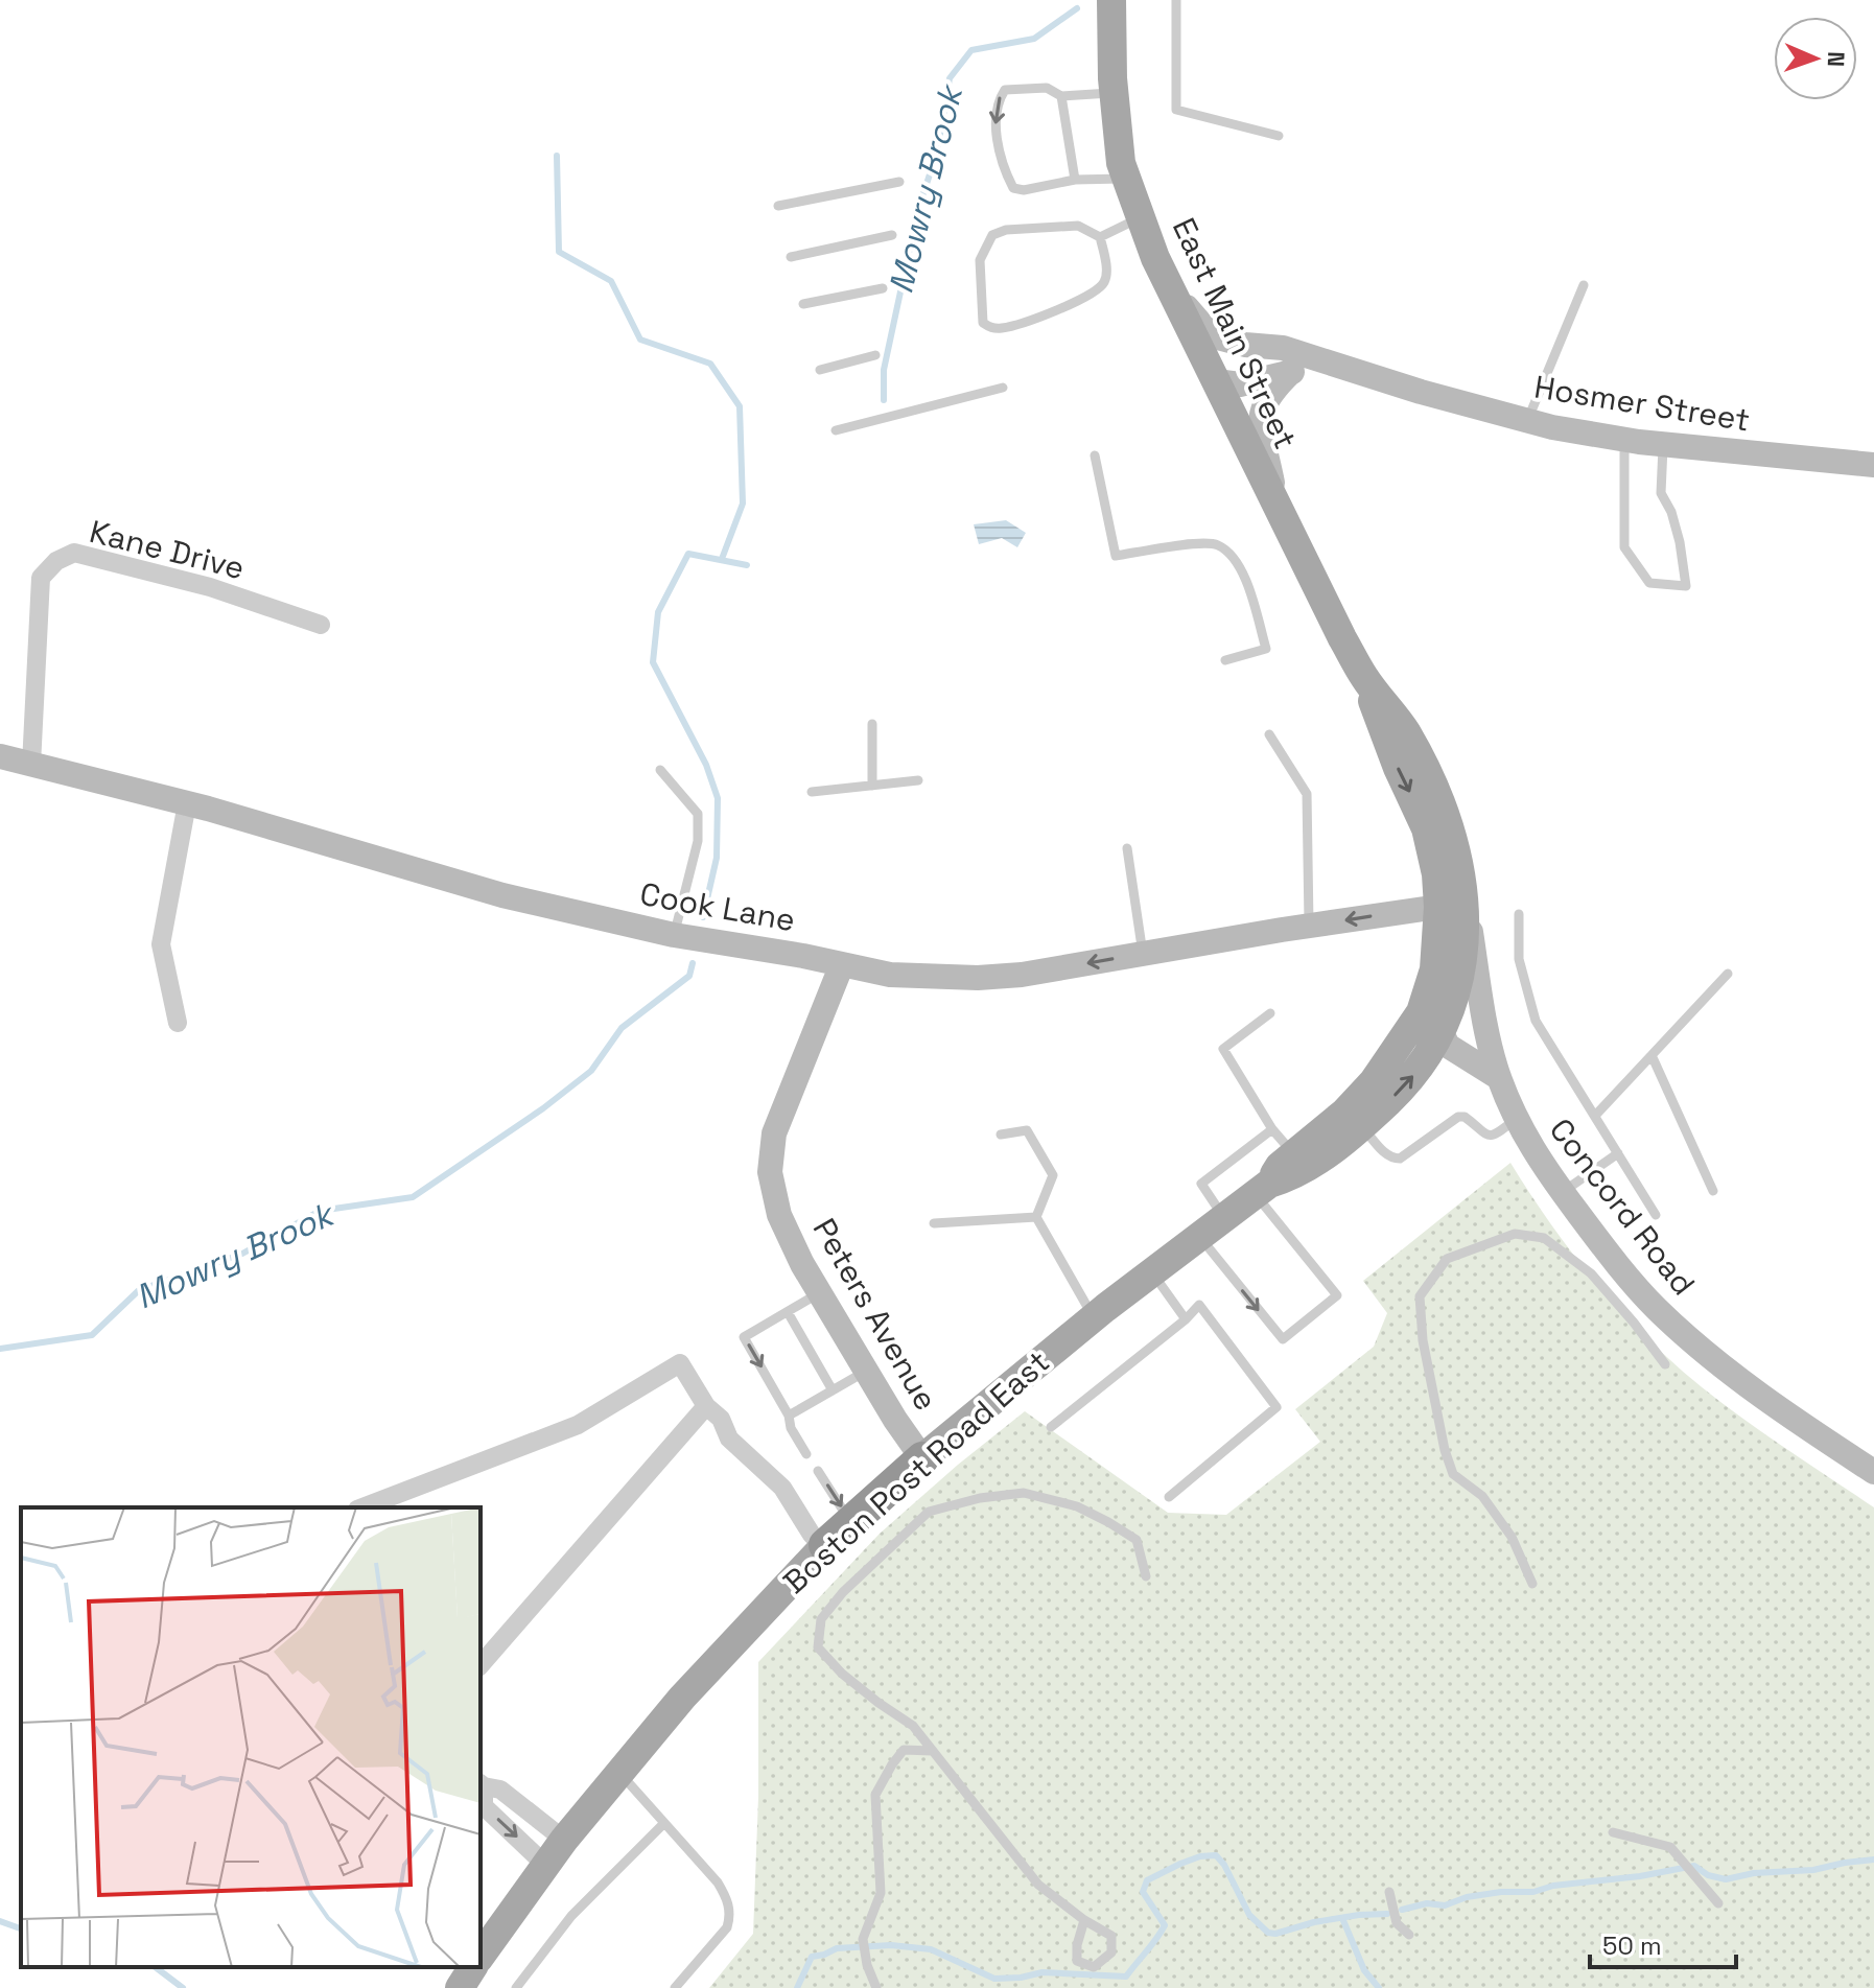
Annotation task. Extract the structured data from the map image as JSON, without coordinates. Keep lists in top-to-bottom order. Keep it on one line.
{"streets":{"highway":["Boston Post Road East"],"main road":["East Main Street"],"street":["Hosmer Street","Kane Drive","Cook Lane","Concord Road","Peters Avenue"]},"crossings":[["East Main Street","Hosmer Street"],["East Main Street","Cook Lane"],["East Main Street","Concord Road"],["East Main Street","Boston Post Road East"],["Kane Drive","Cook Lane"],["Cook Lane","Peters Avenue"],["Cook Lane","Boston Post Road East"],["Concord Road","Boston Post Road East"],["Peters Avenue","Boston Post Road East"]],"water":["Mowry Brook"],"scale_bar":"50 m","north":"right"}
